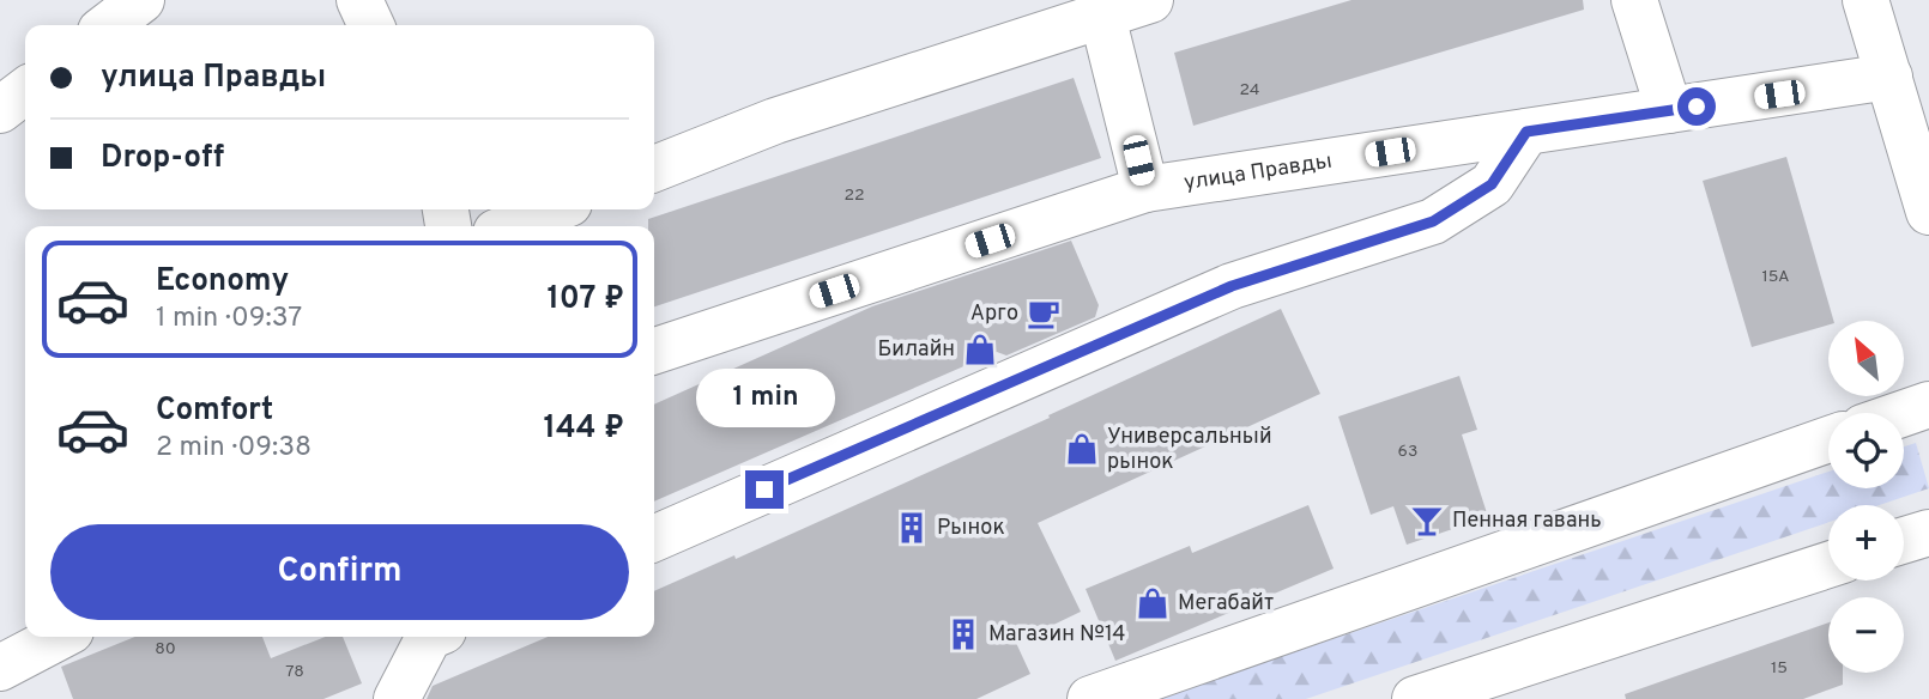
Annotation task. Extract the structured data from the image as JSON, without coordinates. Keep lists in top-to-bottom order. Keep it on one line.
{"streets":{"street":["улица Правды"]},"places":{"cafe":["Арго"],"shop":["Билайн","Универсальный рынок","Мегабайт"],"bar":["Пенная гавань"],"building":["Рынок","Магазин №14"]},"house_numbers":["24","22","15А","63","80","15","78"],"north":"top left","page":{"banner":["улица Правды","Drop-off"],"list":[{"name":"Economy","note":"1 min · 09:37","value":"107 ₽"},{"name":"Comfort","note":"2 min · 09:38","value":"144 ₽"}],"map_buttons":["+","−"],"bubble":"1 min","buttons":"Confirm"}}
